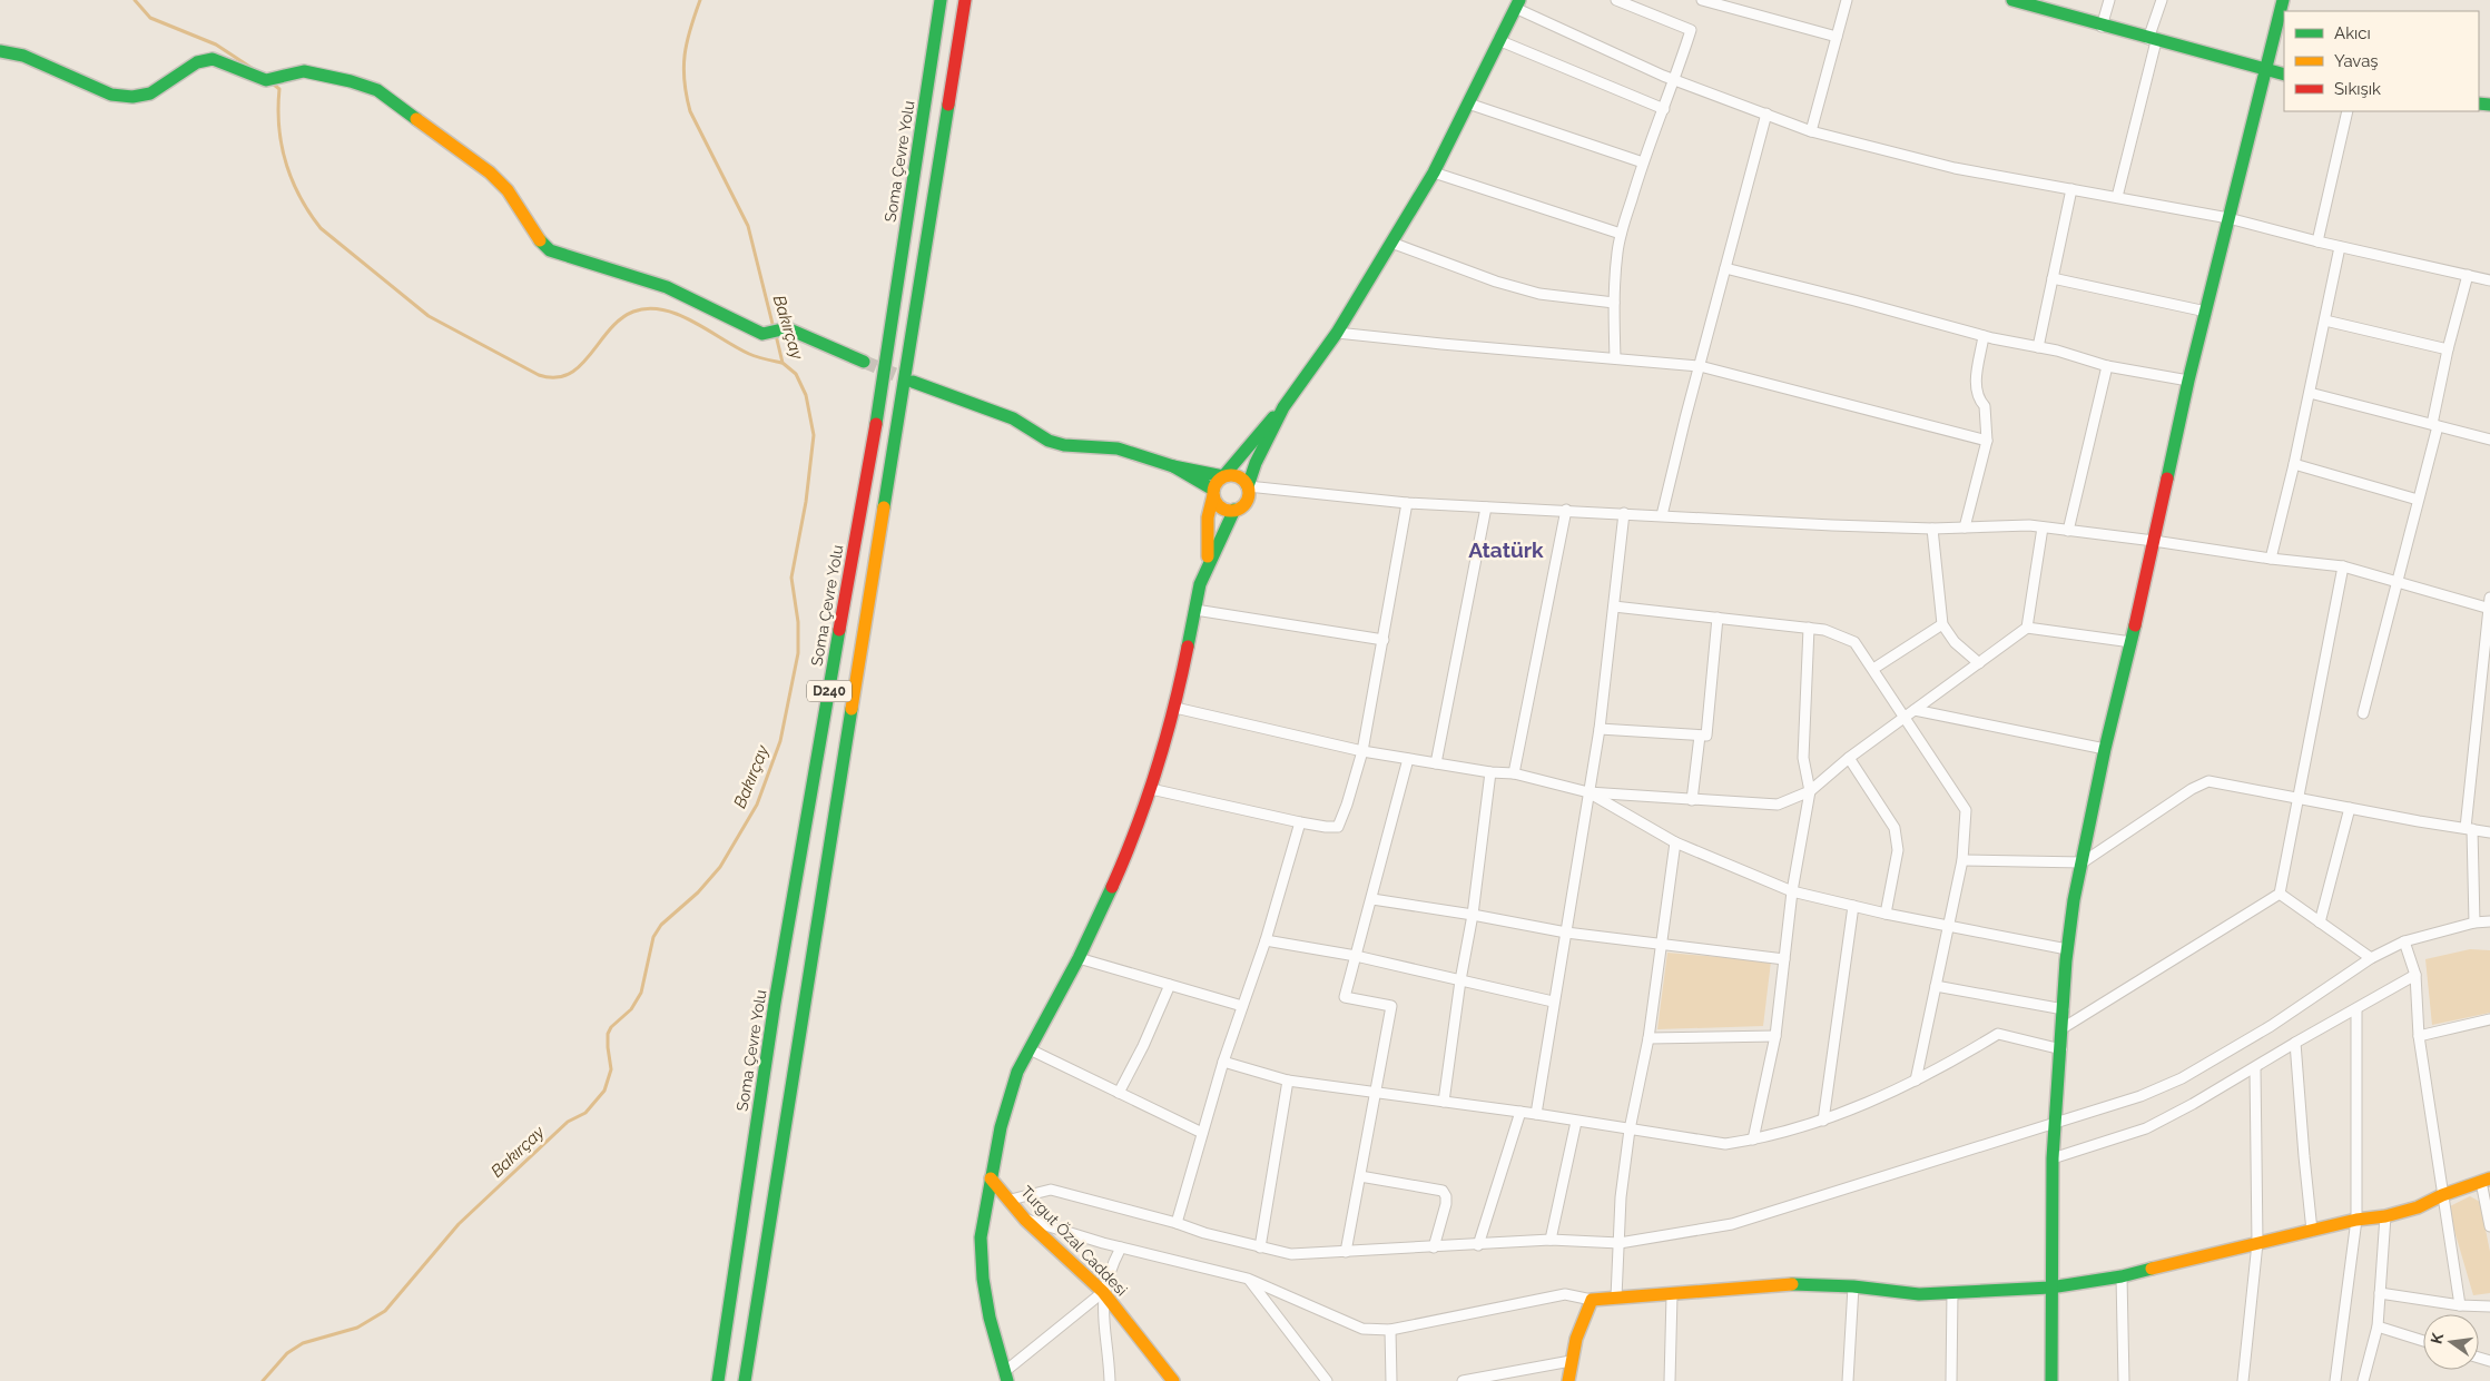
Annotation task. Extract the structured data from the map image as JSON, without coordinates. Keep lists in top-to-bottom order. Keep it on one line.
{"streets":{"main road":["Soma Çevre Yolu","D240","Turgut Özal Caddesi"]},"districts":["Atatürk"],"water":["Bakırçay"],"legend":["Akıcı","Yavaş","Sıkışık"],"north":"left"}
